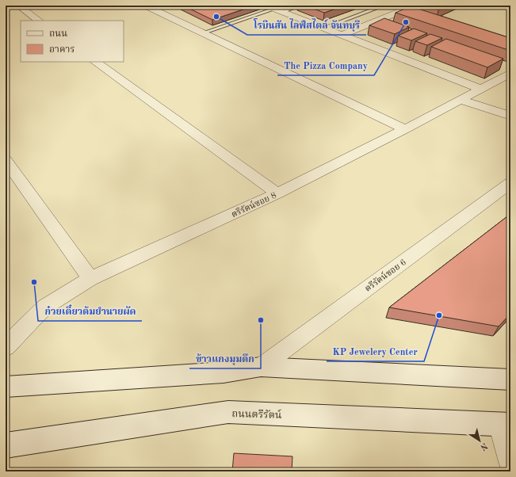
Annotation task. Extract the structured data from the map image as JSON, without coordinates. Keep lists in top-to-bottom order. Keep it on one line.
{"streets":{"main road":["ถนนตรีรัตน์"],"street":["ตรีรัตน์ซอย 8","ตรีรัตน์ซอย 6"]},"places":["โรบินสัน ไลฟ์สไตล์ จันทบุรี","The Pizza Company","ก๋วยเตี๋ยวต้มยำนายผัด","KP Jewelery Center","ข้าวแกงมุมตึก"],"legend":["ถนน","อาคาร"],"north":"bottom right"}
